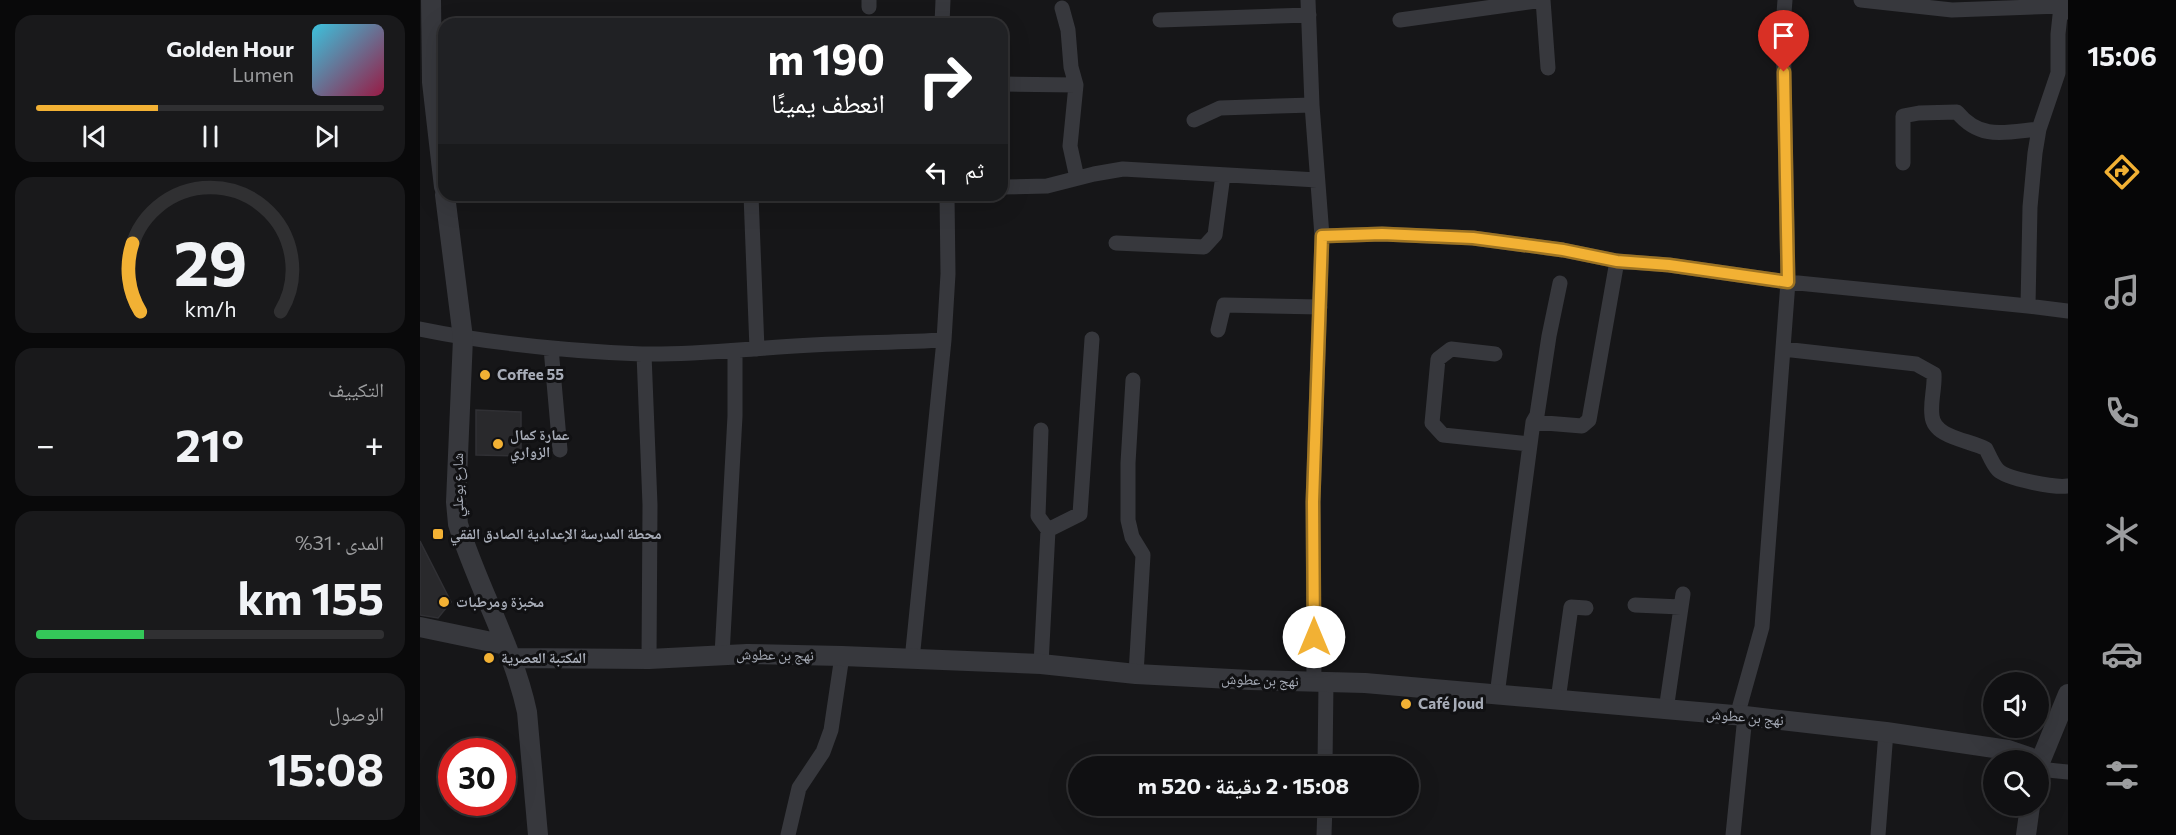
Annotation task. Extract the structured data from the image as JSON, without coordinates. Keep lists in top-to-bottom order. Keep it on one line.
{"streets":{"street":["شارع بوعلي","نهج بن عطوش"]},"crossings":[["شارع بوعلي","نهج بن عطوش"]],"places":{"other":["Coffee 55","عمارة كمال الزواري","مخبزة ومرطبات","المكتبة العصرية","Café Joud"],"transit":["محطة المدرسة الإعدادية الصادق الفقي"]},"page":{"tabs":"15:06","turn":["190 m","انعطف يمينًا"],"song":["Golden Hour","Lumen"],"then":"ثم","tile":["التكييف",["المدى · 31%","155 km"],["الوصول","15:08"]],"heat":["−","21°","+"],"limit":"30","trip":"15:08 · 2 دقيقة · 520 m","gauge":["29","km/h"]}}
